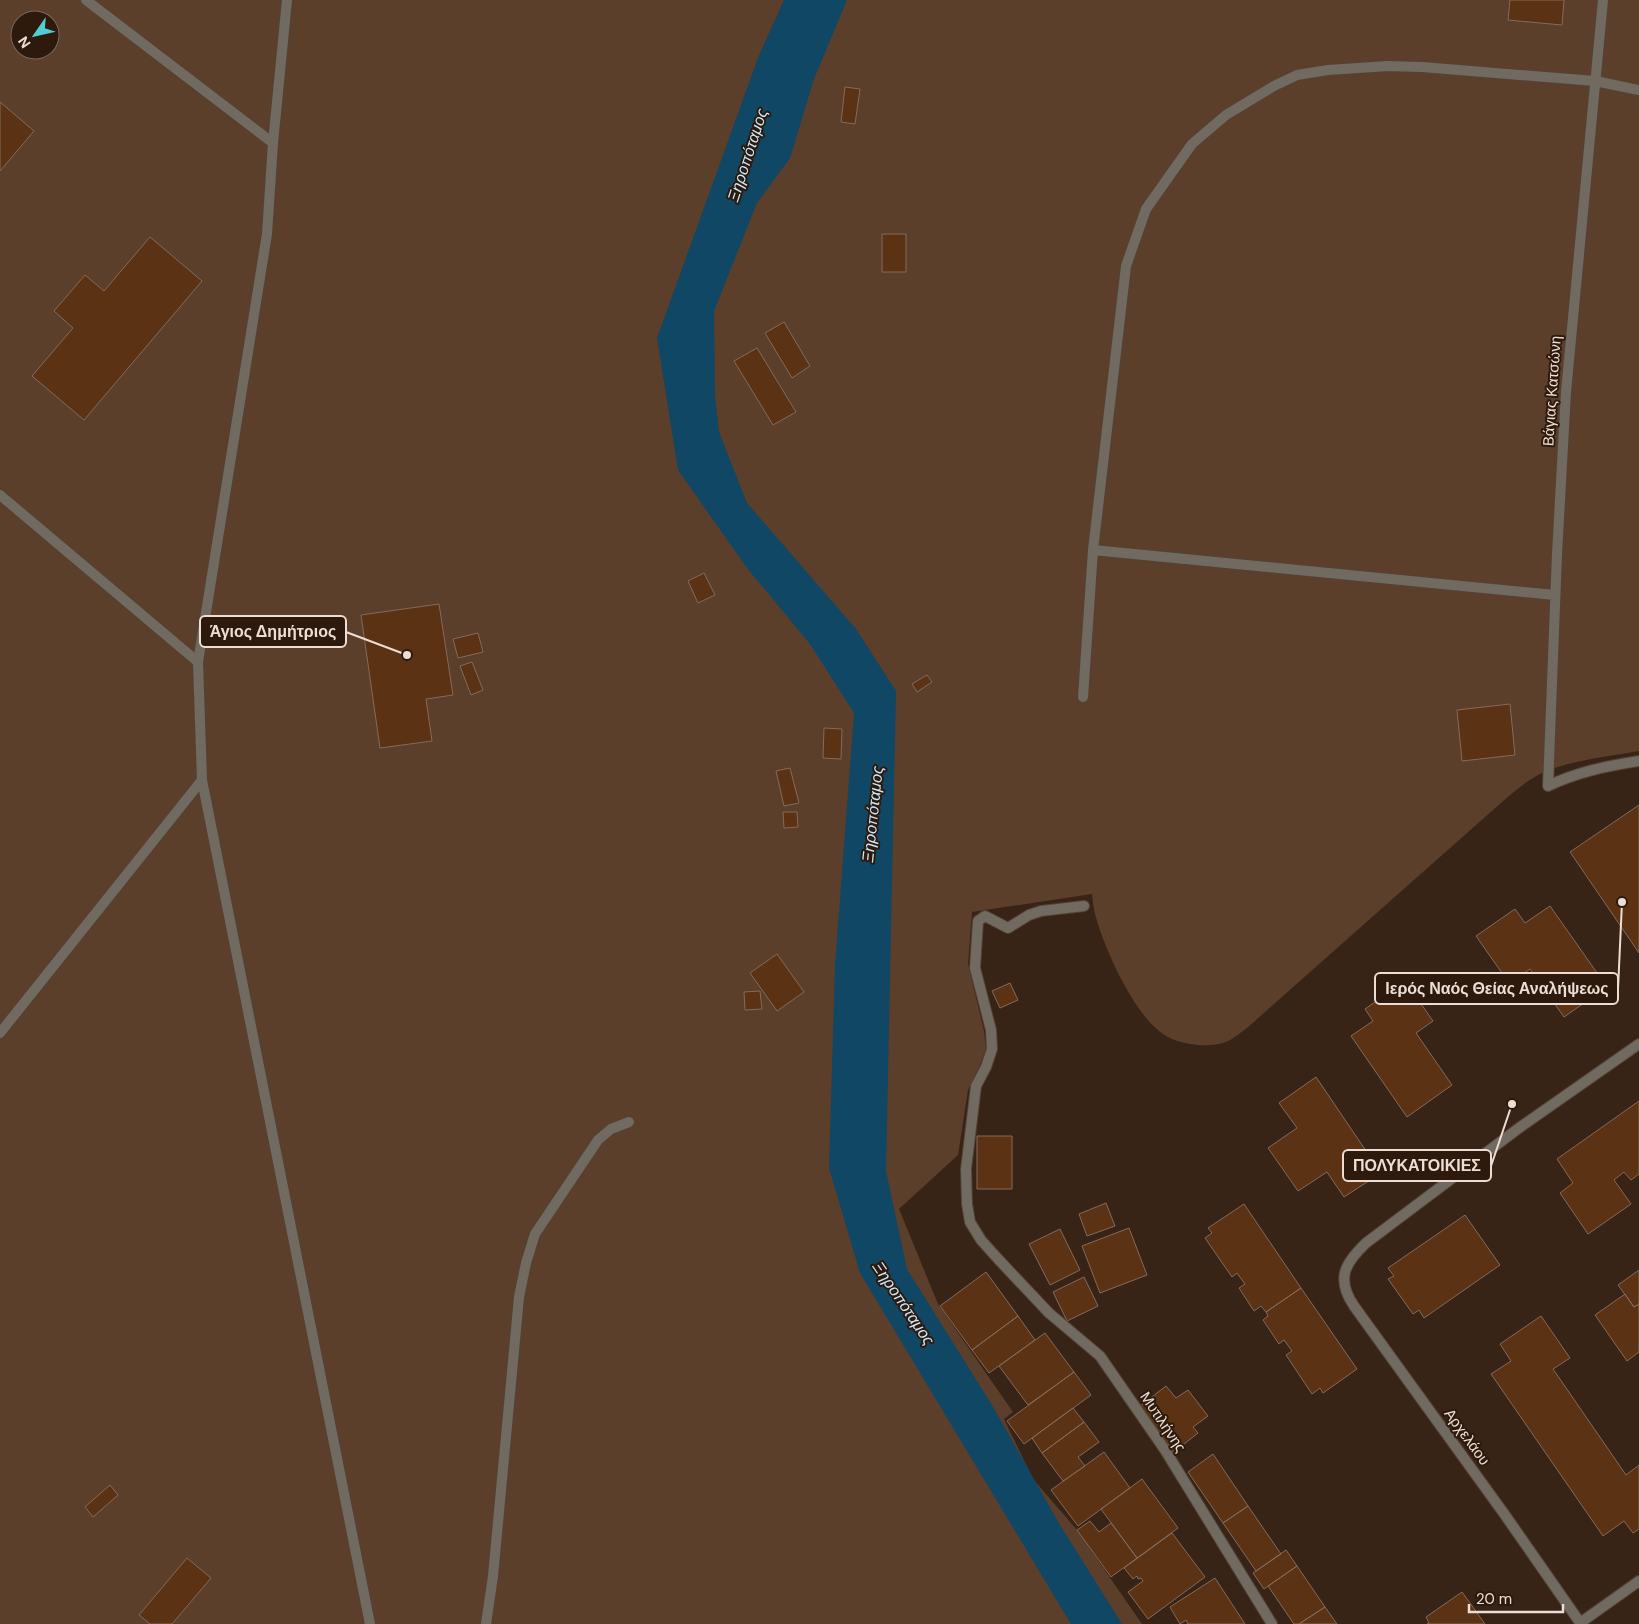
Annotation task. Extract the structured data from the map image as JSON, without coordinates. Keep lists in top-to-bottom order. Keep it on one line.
{"streets":{"street":["Βάγιας Κατσώνη","Μυτιλήνης","Αρχελάου"]},"water":["Ξηροπόταμος"],"places":["Άγιος Δημήτριος","Ιερός Ναός Θείας Αναλήψεως","ΠΟΛΥΚΑΤΟΙΚΙΕΣ"],"scale_bar":"20 m","north":"bottom left"}
